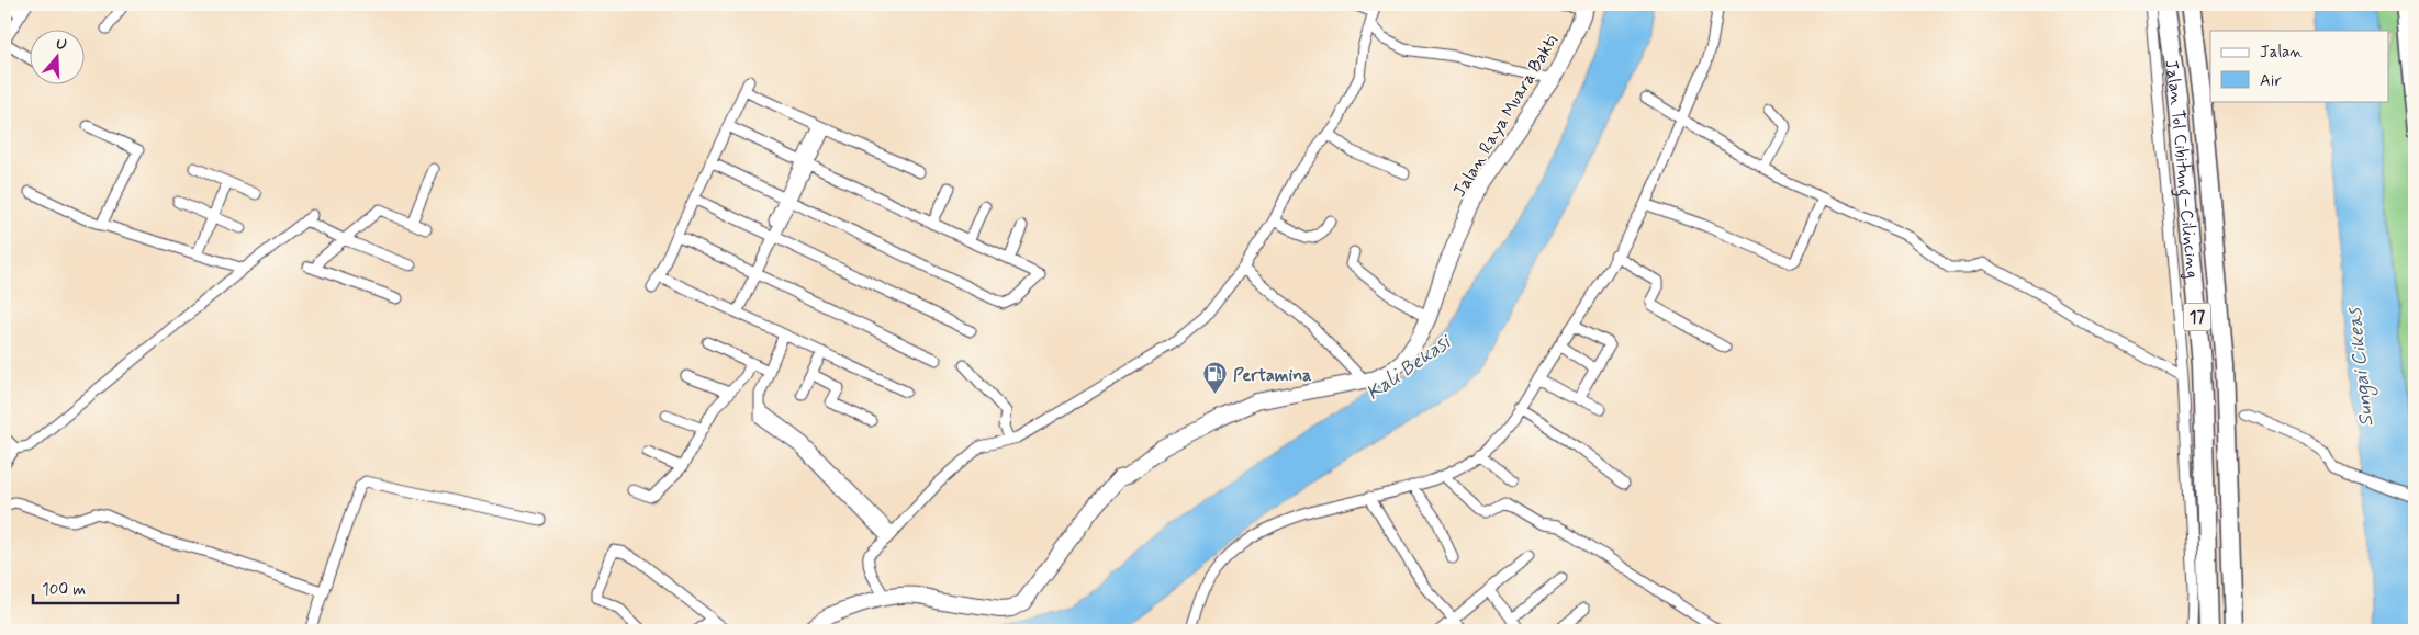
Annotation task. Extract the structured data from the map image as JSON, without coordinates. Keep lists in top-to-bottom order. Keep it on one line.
{"streets":{"highway":["Jalan Tol Cibitung–Cilincing","17"],"main road":["Jalan Raya Muara Bakti"]},"water":["Kali Bekasi","Sungai Cikeas"],"places":{"fuel station":["Pertamina"]},"legend":["Jalan","Air"],"scale_bar":"100 m","north":"top"}
